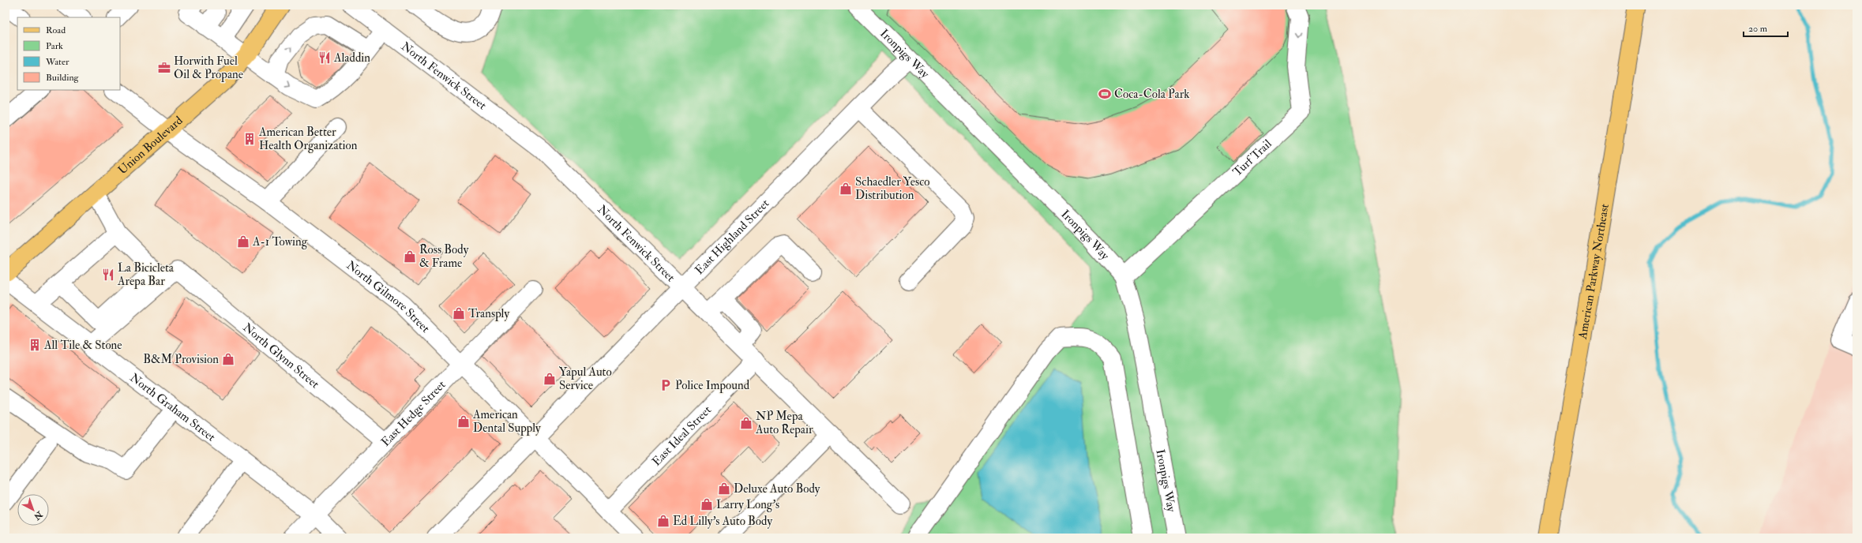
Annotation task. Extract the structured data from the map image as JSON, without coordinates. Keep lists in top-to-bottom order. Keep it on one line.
{"streets":{"main road":["Union Boulevard","American Parkway Northeast"],"street":["Ironpigs Way","North Fenwick Street","Turf Trail","East Highland Street","North Gilmore Street","North Glynn Street","North Graham Street","East Hedge Street","East Ideal Street"]},"crossings":[["Ironpigs Way","Turf Trail"],["Ironpigs Way","East Highland Street"],["North Fenwick Street","East Highland Street"],["North Fenwick Street","East Ideal Street"],["Union Boulevard","North Gilmore Street"],["East Highland Street","North Gilmore Street"],["North Gilmore Street","East Hedge Street"],["North Gilmore Street","East Ideal Street"],["North Glynn Street","East Hedge Street"],["North Graham Street","East Hedge Street"]],"one_way":["Turf Trail"],"places":{"restaurant":["Aladdin","La Bicicleta Arepa Bar"],"office":["Horwith Fuel Oil & Propane"],"sports":["Coca-Cola Park"],"building":["American Better Health Organization","All Tile & Stone"],"shop":["Schaedler Yesco Distribution","A-1 Towing","Ross Body & Frame","Transply","B&M Provision","Yapul Auto Service","American Dental Supply","NP Mepa Auto Repair","Deluxe Auto Body","Larry Long's","Ed Lilly's Auto Body"],"parking":["Police Impound"]},"legend":["Road","Park","Water","Building"],"scale_bar":"20 m","north":"bottom right"}
